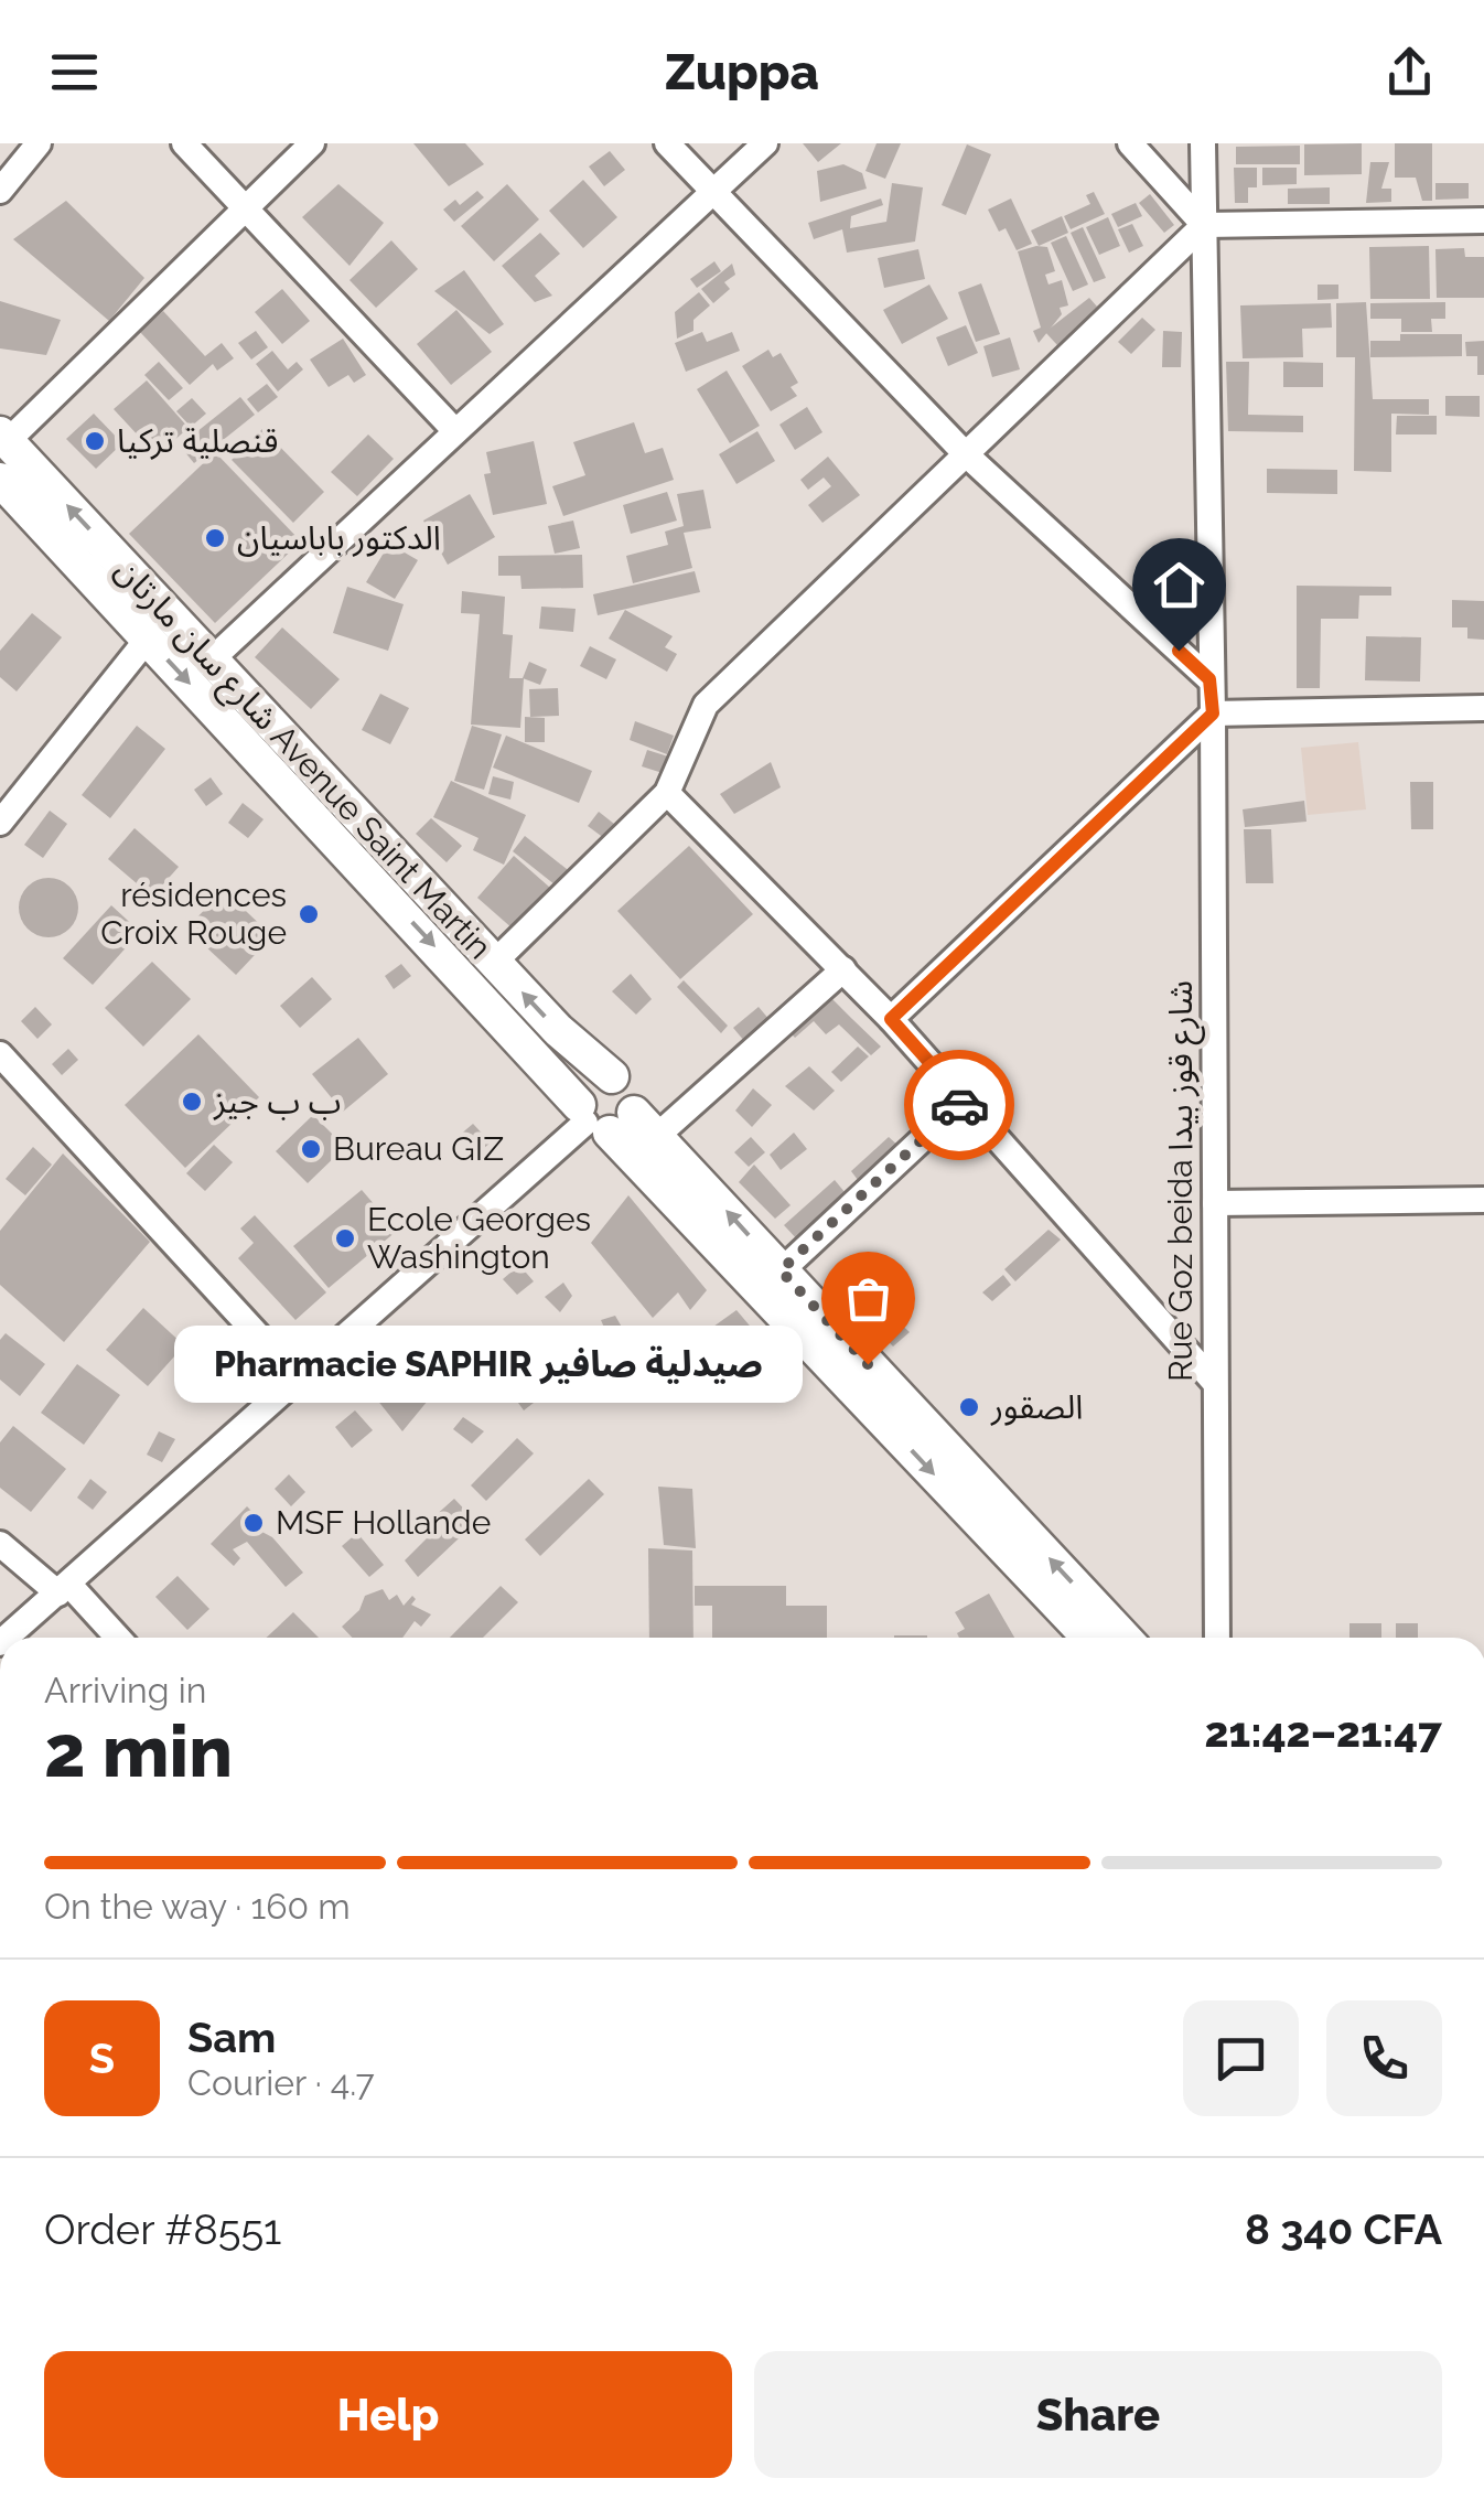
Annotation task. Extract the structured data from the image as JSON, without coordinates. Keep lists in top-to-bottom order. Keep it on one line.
{"streets":{"main road":["شارع سان مارتان Avenue Saint Martin"],"street":["Rue Goz beida شارع قوز بيدا"]},"places":["قنصلية تركيا","الدكتور باباسيان","résidences Croix Rouge","ب ب جيز","Bureau GIZ","Ecole Georges Washington","Pharmacie SAPHIR صيدلية صافير","الصقور","MSF Hollande"],"page":{"header":"Zuppa","bubble":"Pharmacie SAPHIR صيدلية صافير","heading":["2 min","Arriving in","21:42–21:47"],"panel":["Sam","Courier · 4.7","Order #8551","8 340 CFA"],"bar":"On the way · 160 m","round":"S","buttons":["Help","Share"]}}
